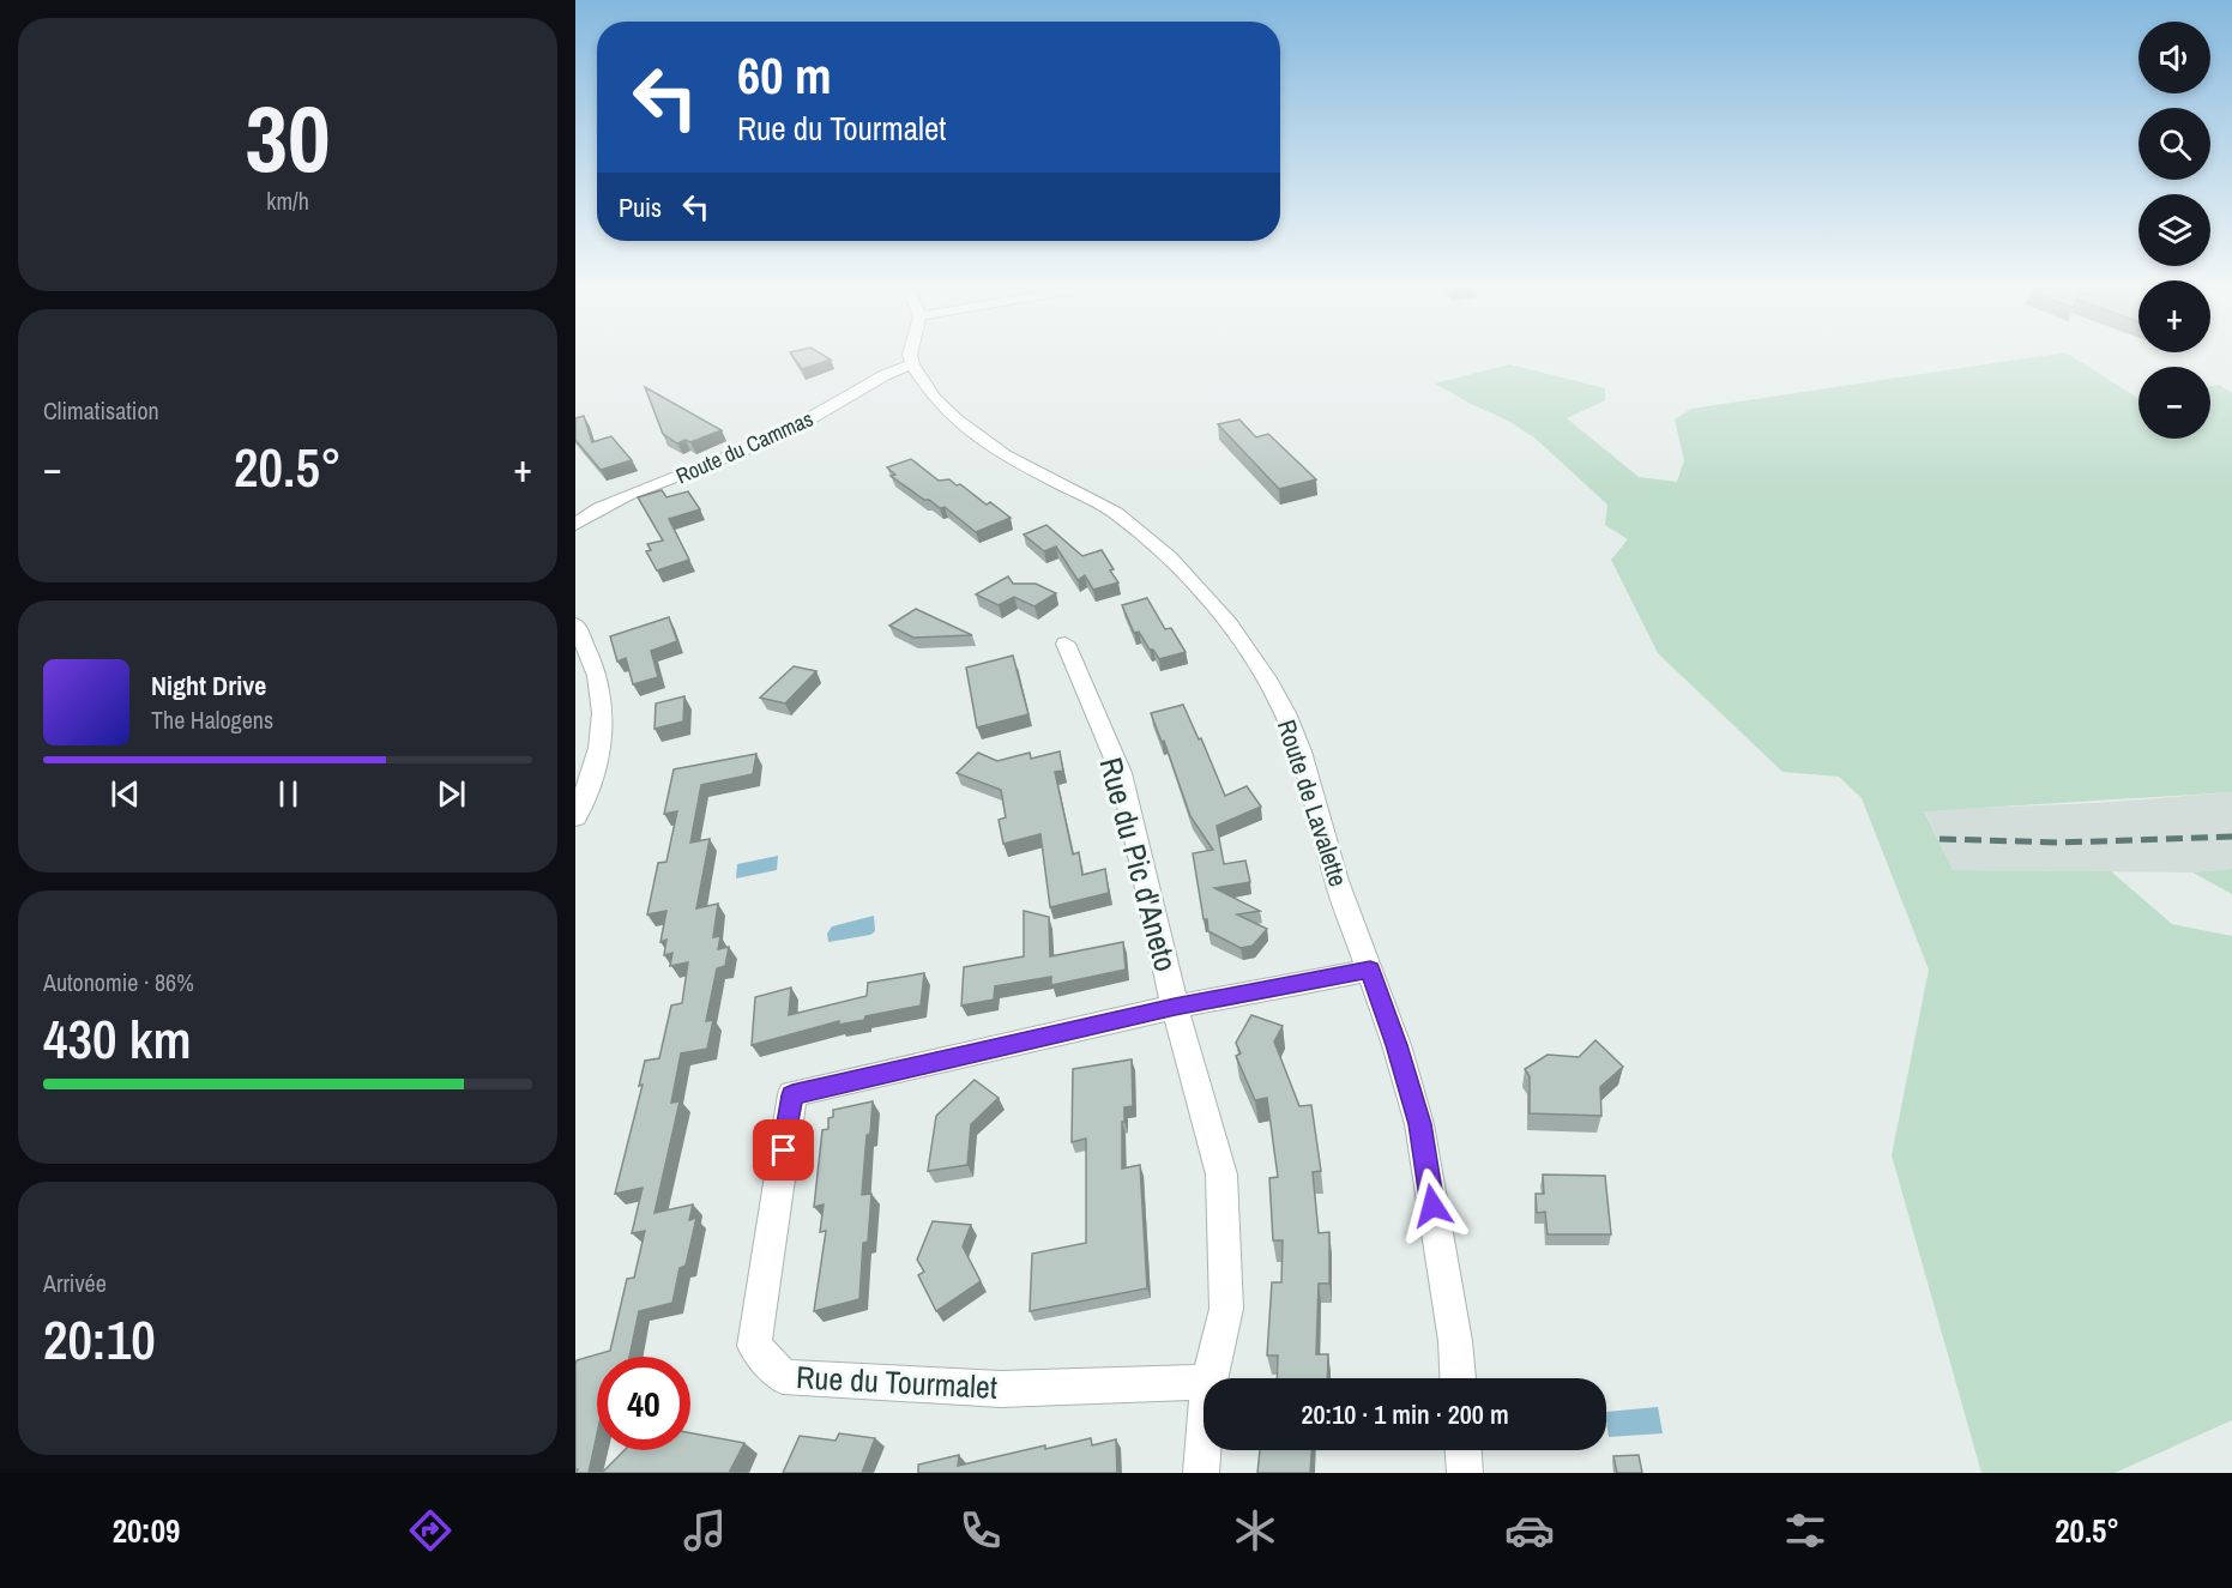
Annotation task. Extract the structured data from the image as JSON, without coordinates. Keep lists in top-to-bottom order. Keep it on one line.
{"streets":{"street":["Route du Cammas","Route de Lavalette","Rue du Pic d'Aneto","Rue du Tourmalet"]},"crossings":[["Route du Cammas","Route de Lavalette"],["Route de Lavalette","Rue du Tourmalet"],["Rue du Pic d'Aneto","Rue du Tourmalet"]],"page":{"tile":[["30","km/h"],"Climatisation",["Autonomie · 86%","430 km"],["Arrivée","20:10"]],"map_buttons":["+","−"],"turn":["60 m","Rue du Tourmalet"],"then":"Puis","heat":["−","20.5°","+"],"song":["Night Drive","The Halogens"],"limit":"40","trip":"20:10 · 1 min · 200 m","tabs":["20:09","20.5°"]}}
